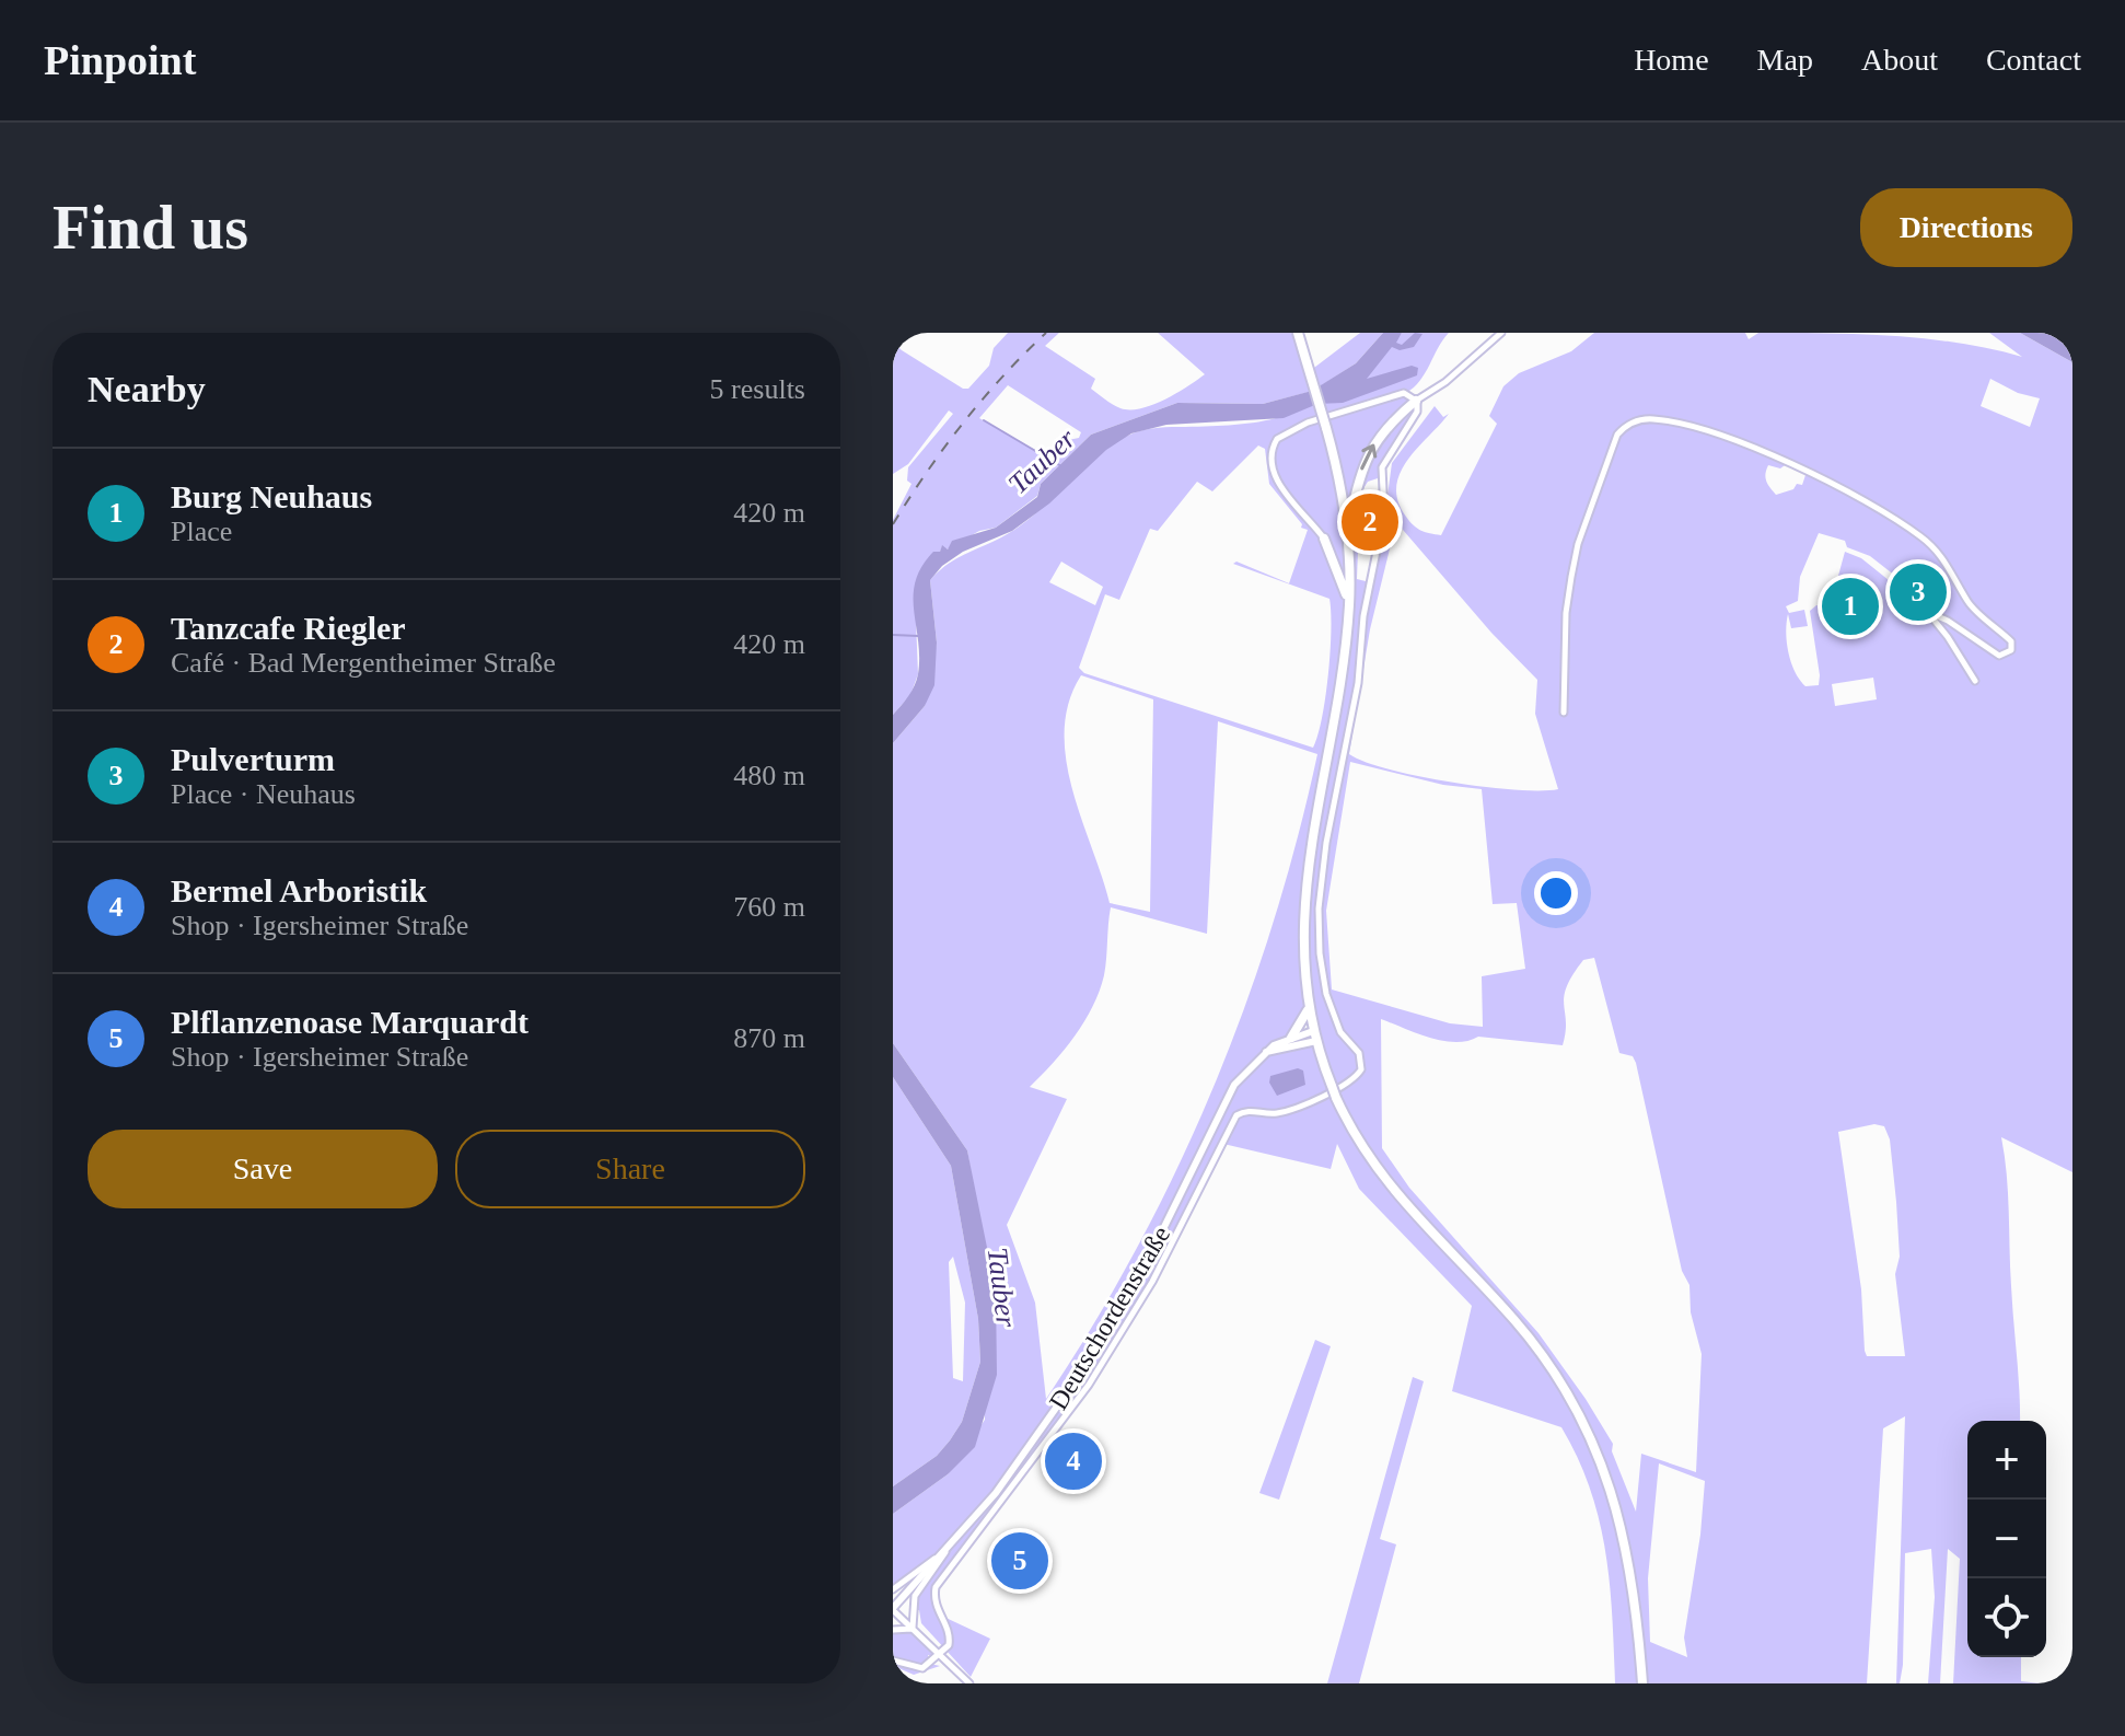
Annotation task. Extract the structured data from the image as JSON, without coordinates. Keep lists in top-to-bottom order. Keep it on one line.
{"streets":{"street":["Deutschordenstraße"]},"water":["Tauber"],"page":{"header":"Pinpoint","nav":["Home","Map","About","Contact"],"buttons":["Directions",["Save","Share"]],"title":"Find us","heading":["Nearby","5 results"],"list":[{"mark":"1","name":"Burg Neuhaus","note":"Place","value":"420 m"},{"mark":"2","name":"Tanzcafe Riegler","note":"Café · Bad Mergentheimer Straße","value":"420 m"},{"mark":"3","name":"Pulverturm","note":"Place · Neuhaus","value":"480 m"},{"mark":"4","name":"Bermel Arboristik","note":"Shop · Igersheimer Straße","value":"760 m"},{"mark":"5","name":"Plflanzenoase Marquardt","note":"Shop · Igersheimer Straße","value":"870 m"}],"pins":["2","3","1","4","5"],"map_buttons":["+","−"]}}
